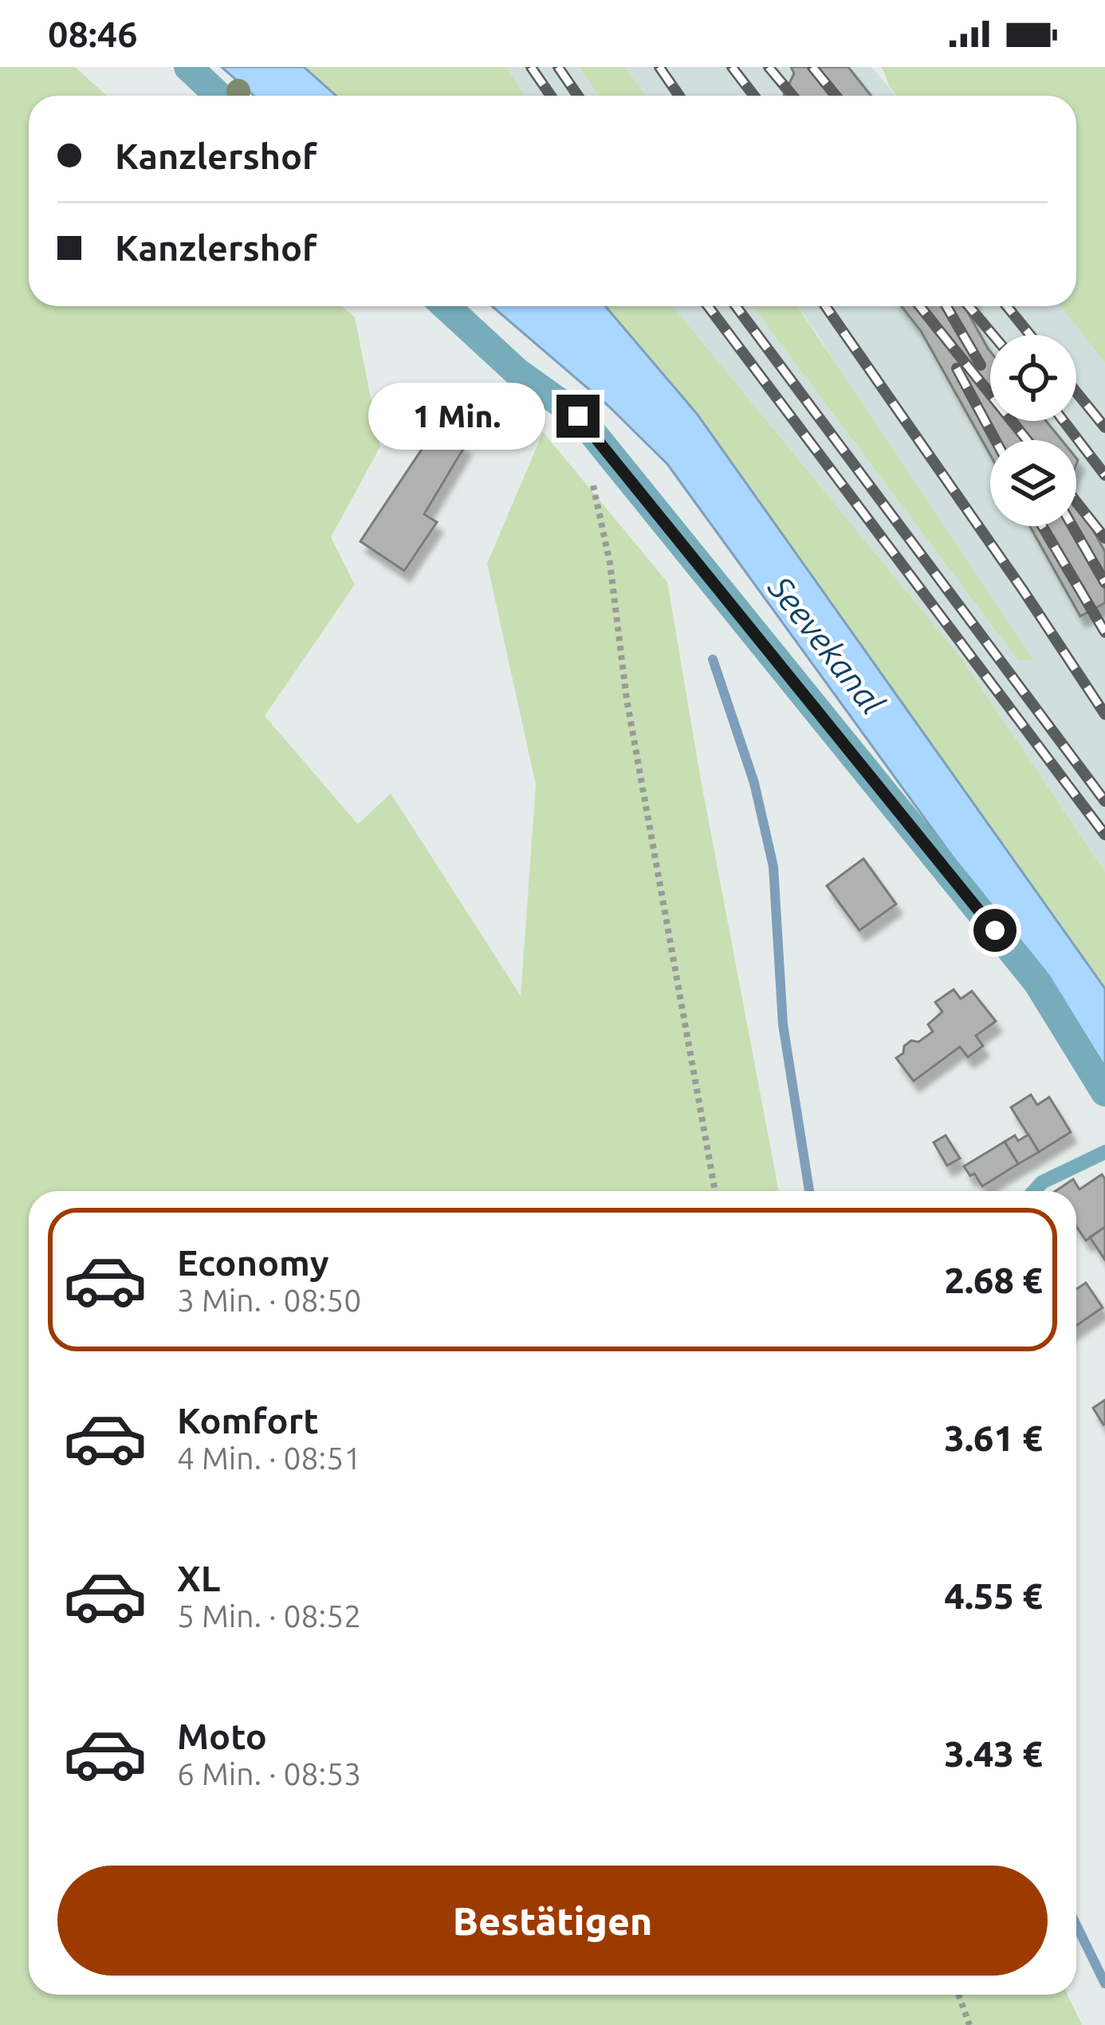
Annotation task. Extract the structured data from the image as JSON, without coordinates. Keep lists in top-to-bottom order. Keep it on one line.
{"water":["Seevekanal"],"page":{"status":"08:46","banner":["Kanzlershof","Kanzlershof"],"bubble":"1 Min.","list":[{"name":"Economy","note":"3 Min. · 08:50","value":"2.68 €"},{"name":"Komfort","note":"4 Min. · 08:51","value":"3.61 €"},{"name":"XL","note":"5 Min. · 08:52","value":"4.55 €"},{"name":"Moto","note":"6 Min. · 08:53","value":"3.43 €"}],"buttons":"Bestätigen"}}
